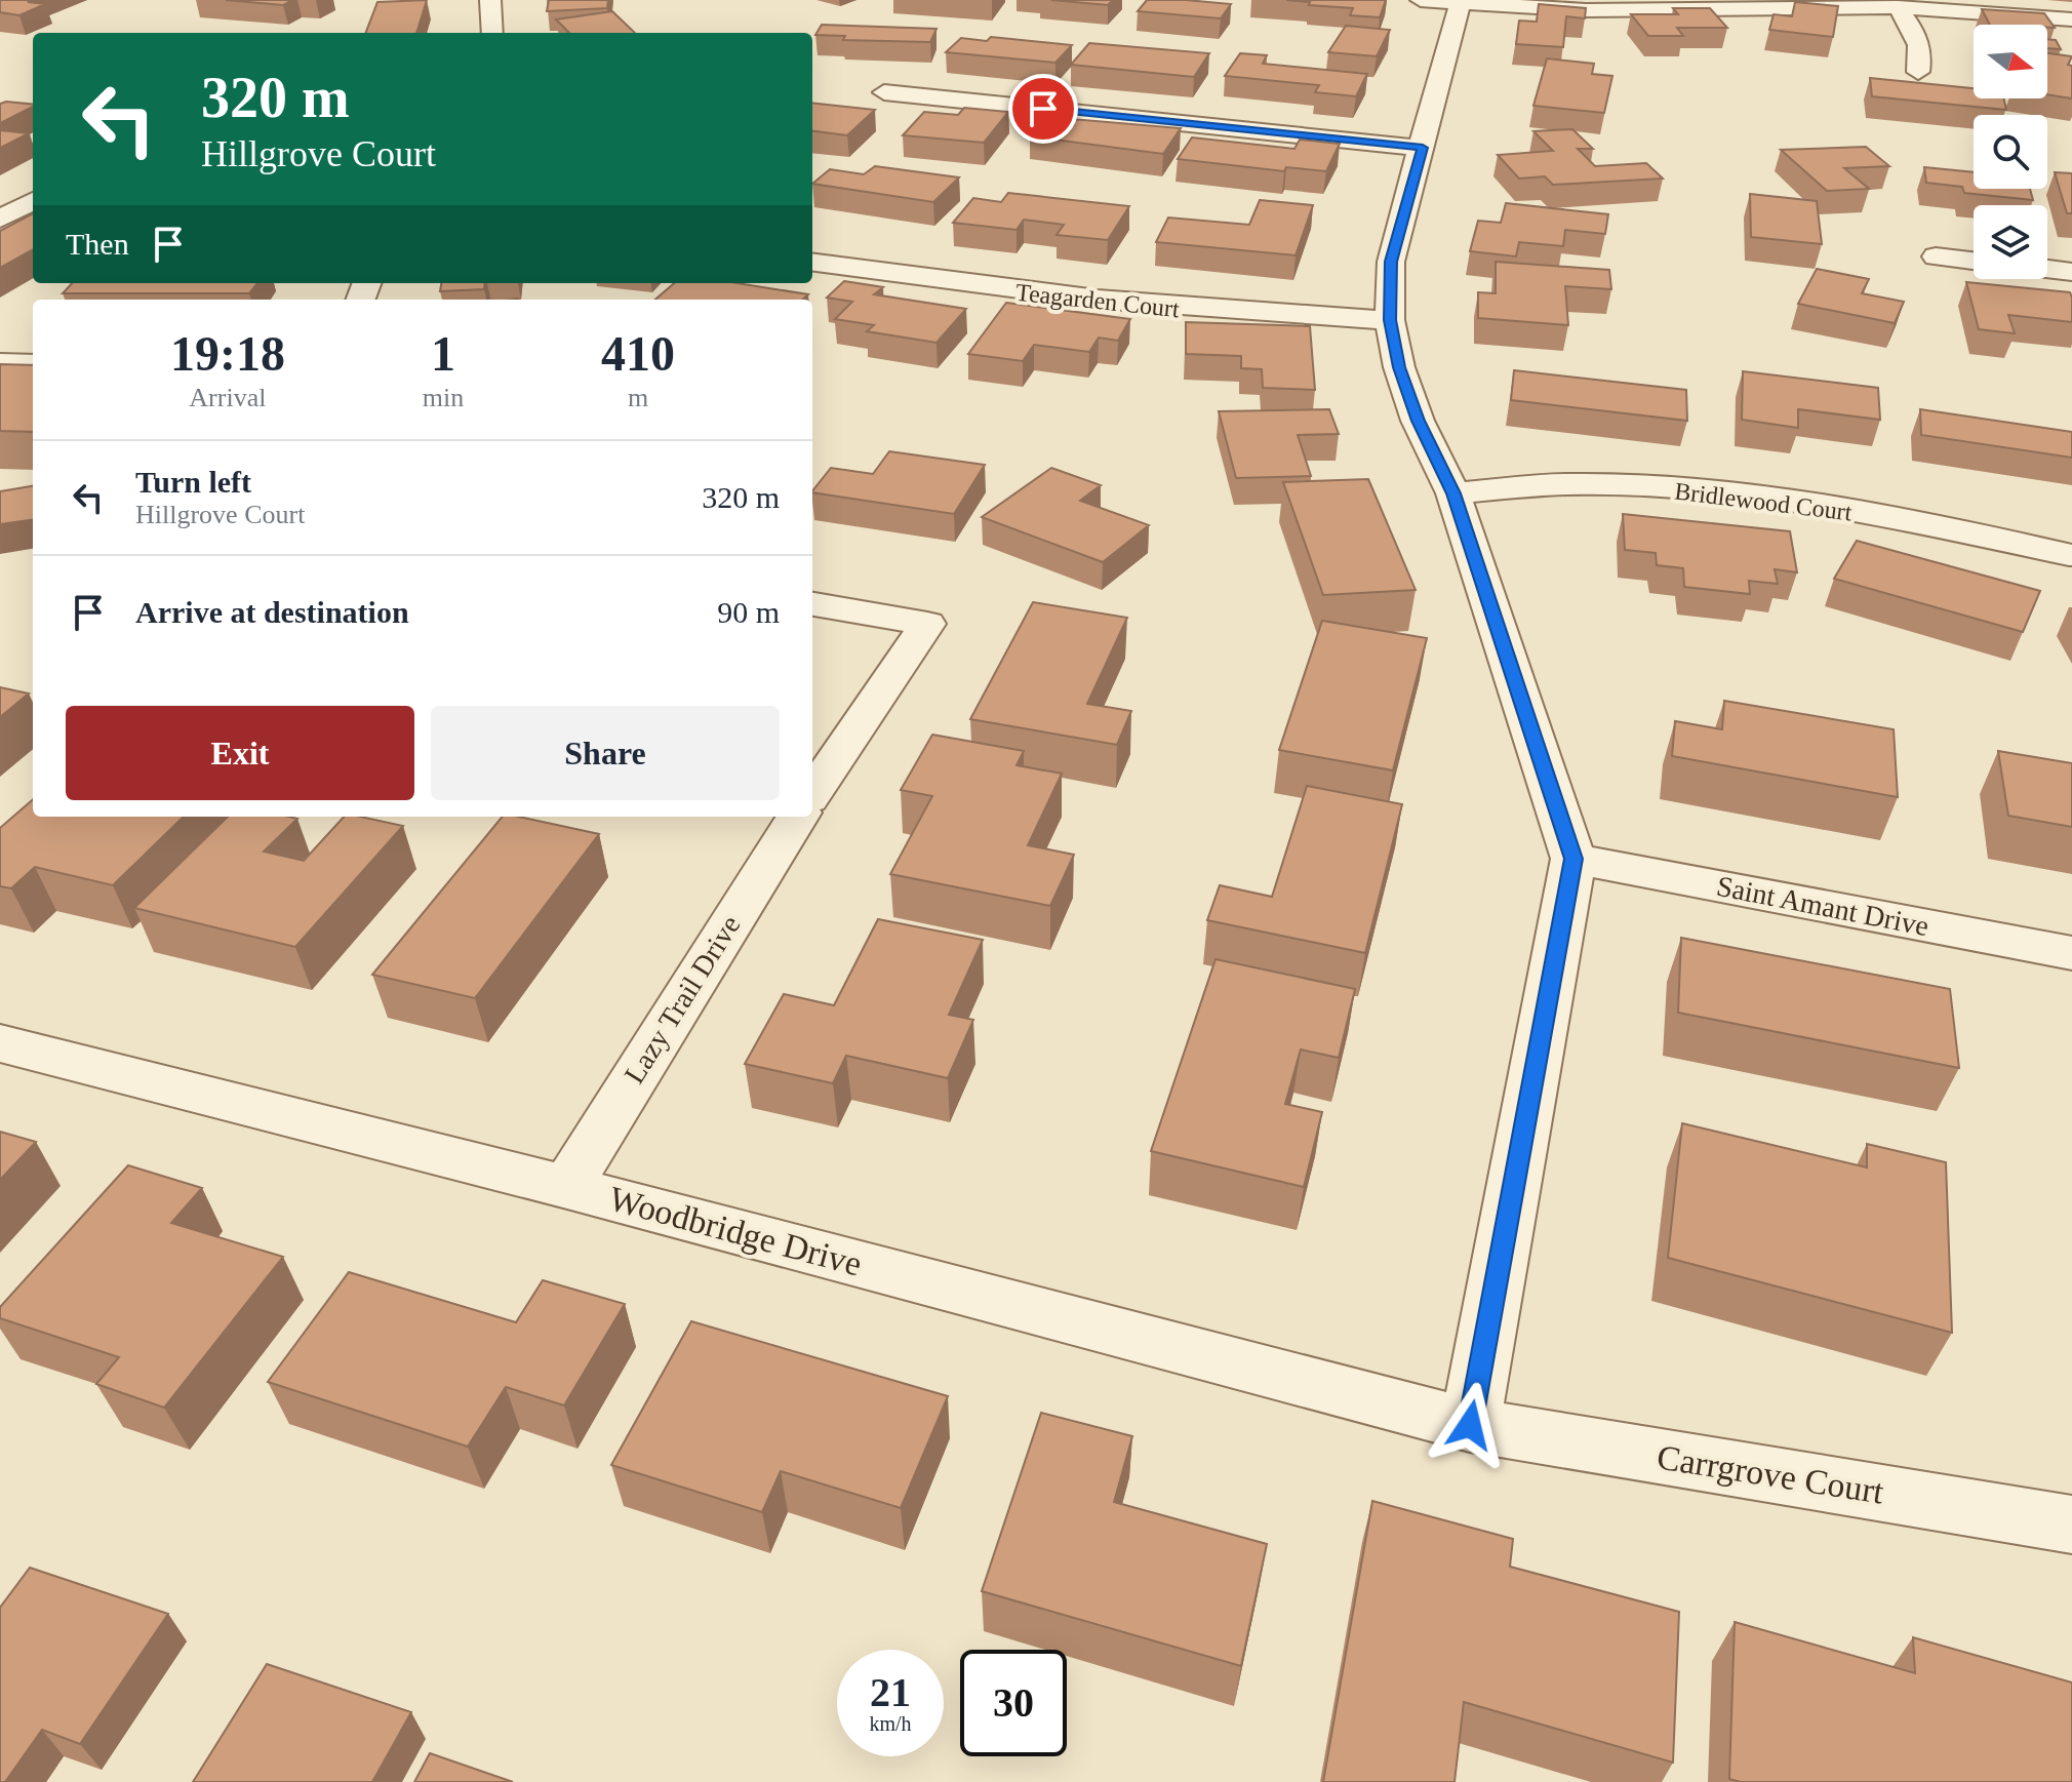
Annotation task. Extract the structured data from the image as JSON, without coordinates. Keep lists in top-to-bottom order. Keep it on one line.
{"streets":{"street":["Teagarden Court","Bridlewood Court","Saint Amant Drive","Lazy Trail Drive","Woodbridge Drive","Carrgrove Court"]},"crossings":[["Lazy Trail Drive","Woodbridge Drive"],["Woodbridge Drive","Carrgrove Court"]],"north":"right","page":{"turn":["320 m","Hillgrove Court"],"then":"Then","eta":["19:18","Arrival","1","min","410","m"],"list":[{"name":"Turn left","note":"Hillgrove Court","value":"320 m"},{"name":"Arrive at destination","value":"90 m"}],"buttons":["Exit","Share"],"speed":"21 km/h","limit":"30"}}
